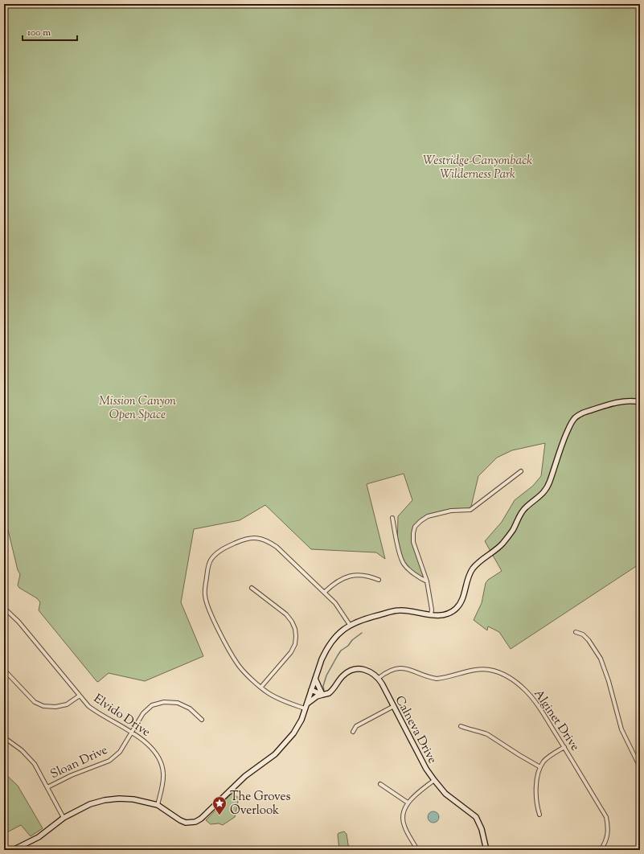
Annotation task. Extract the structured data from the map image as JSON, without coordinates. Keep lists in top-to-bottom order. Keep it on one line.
{"streets":{"main road":["Calneva Drive"],"street":["Elvido Drive","Alginet Drive","Sloan Drive"]},"crossings":[["Elvido Drive","Sloan Drive"],["Alginet Drive","Calneva Drive"]],"parks":["Westridge-Canyonback Wilderness Park","Mission Canyon Open Space"],"places":{"place":["The Groves Overlook"]},"scale_bar":"100 m"}
